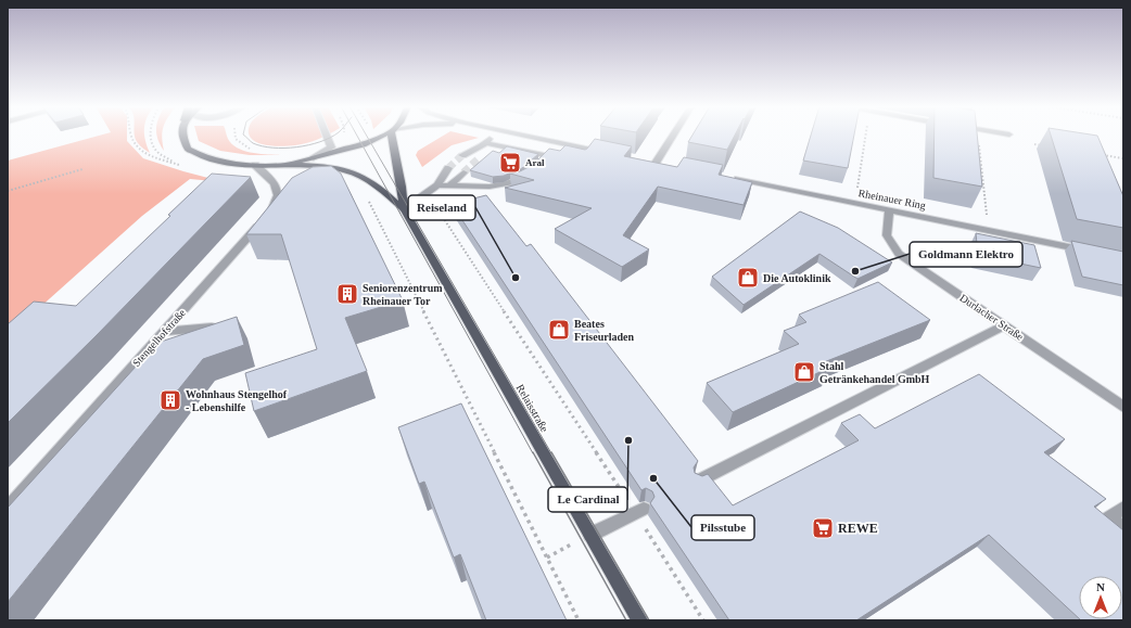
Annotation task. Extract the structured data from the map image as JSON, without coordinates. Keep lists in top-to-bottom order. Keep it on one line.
{"streets":{"main road":["Relaisstraße"],"street":["Rheinauer Ring","Durlacher Straße","Stengelhofstraße"]},"crossings":[["Rheinauer Ring","Durlacher Straße"]],"places":{"supermarket":["Aral","REWE"],"other":["Goldmann Elektro","Reiseland","Le Cardinal","Pilsstube"],"shop":["Die Autoklinik","Beates Friseurladen","Stahl Getränkehandel GmbH"],"building":["Seniorenzentrum Rheinauer Tor","Wohnhaus Stengelhof - Lebenshilfe"]},"north":"top"}
